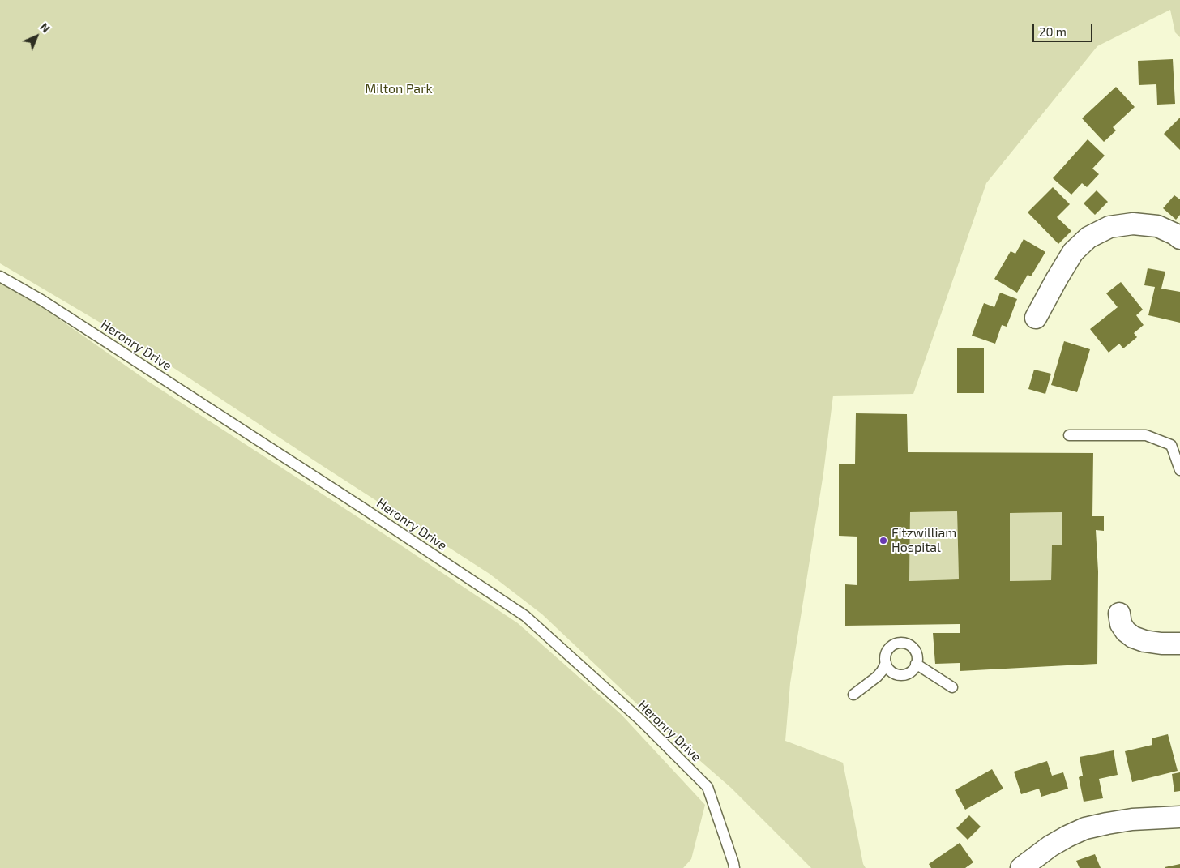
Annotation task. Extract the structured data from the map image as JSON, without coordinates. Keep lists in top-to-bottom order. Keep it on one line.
{"streets":{"lane":["Heronry Drive"]},"parks":["Milton Park"],"places":["Fitzwilliam Hospital"],"scale_bar":"20 m","north":"top right"}
